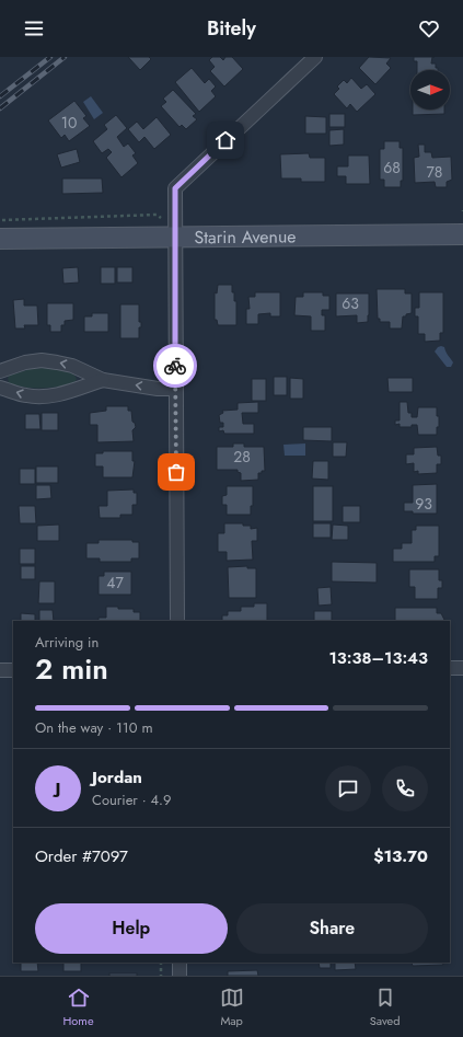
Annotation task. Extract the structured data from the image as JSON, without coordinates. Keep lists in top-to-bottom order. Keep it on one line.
{"streets":{"street":["Starin Avenue"]},"house_numbers":["10","68","78","63","28","93","47"],"north":"right","page":{"header":"Bitely","heading":["2 min","Arriving in","13:38–13:43"],"panel":["Jordan","Courier · 4.9","Order #7097","$13.70"],"bar":"On the way · 110 m","round":"J","buttons":["Help","Share"],"tabs":["Home","Map","Saved"]}}
